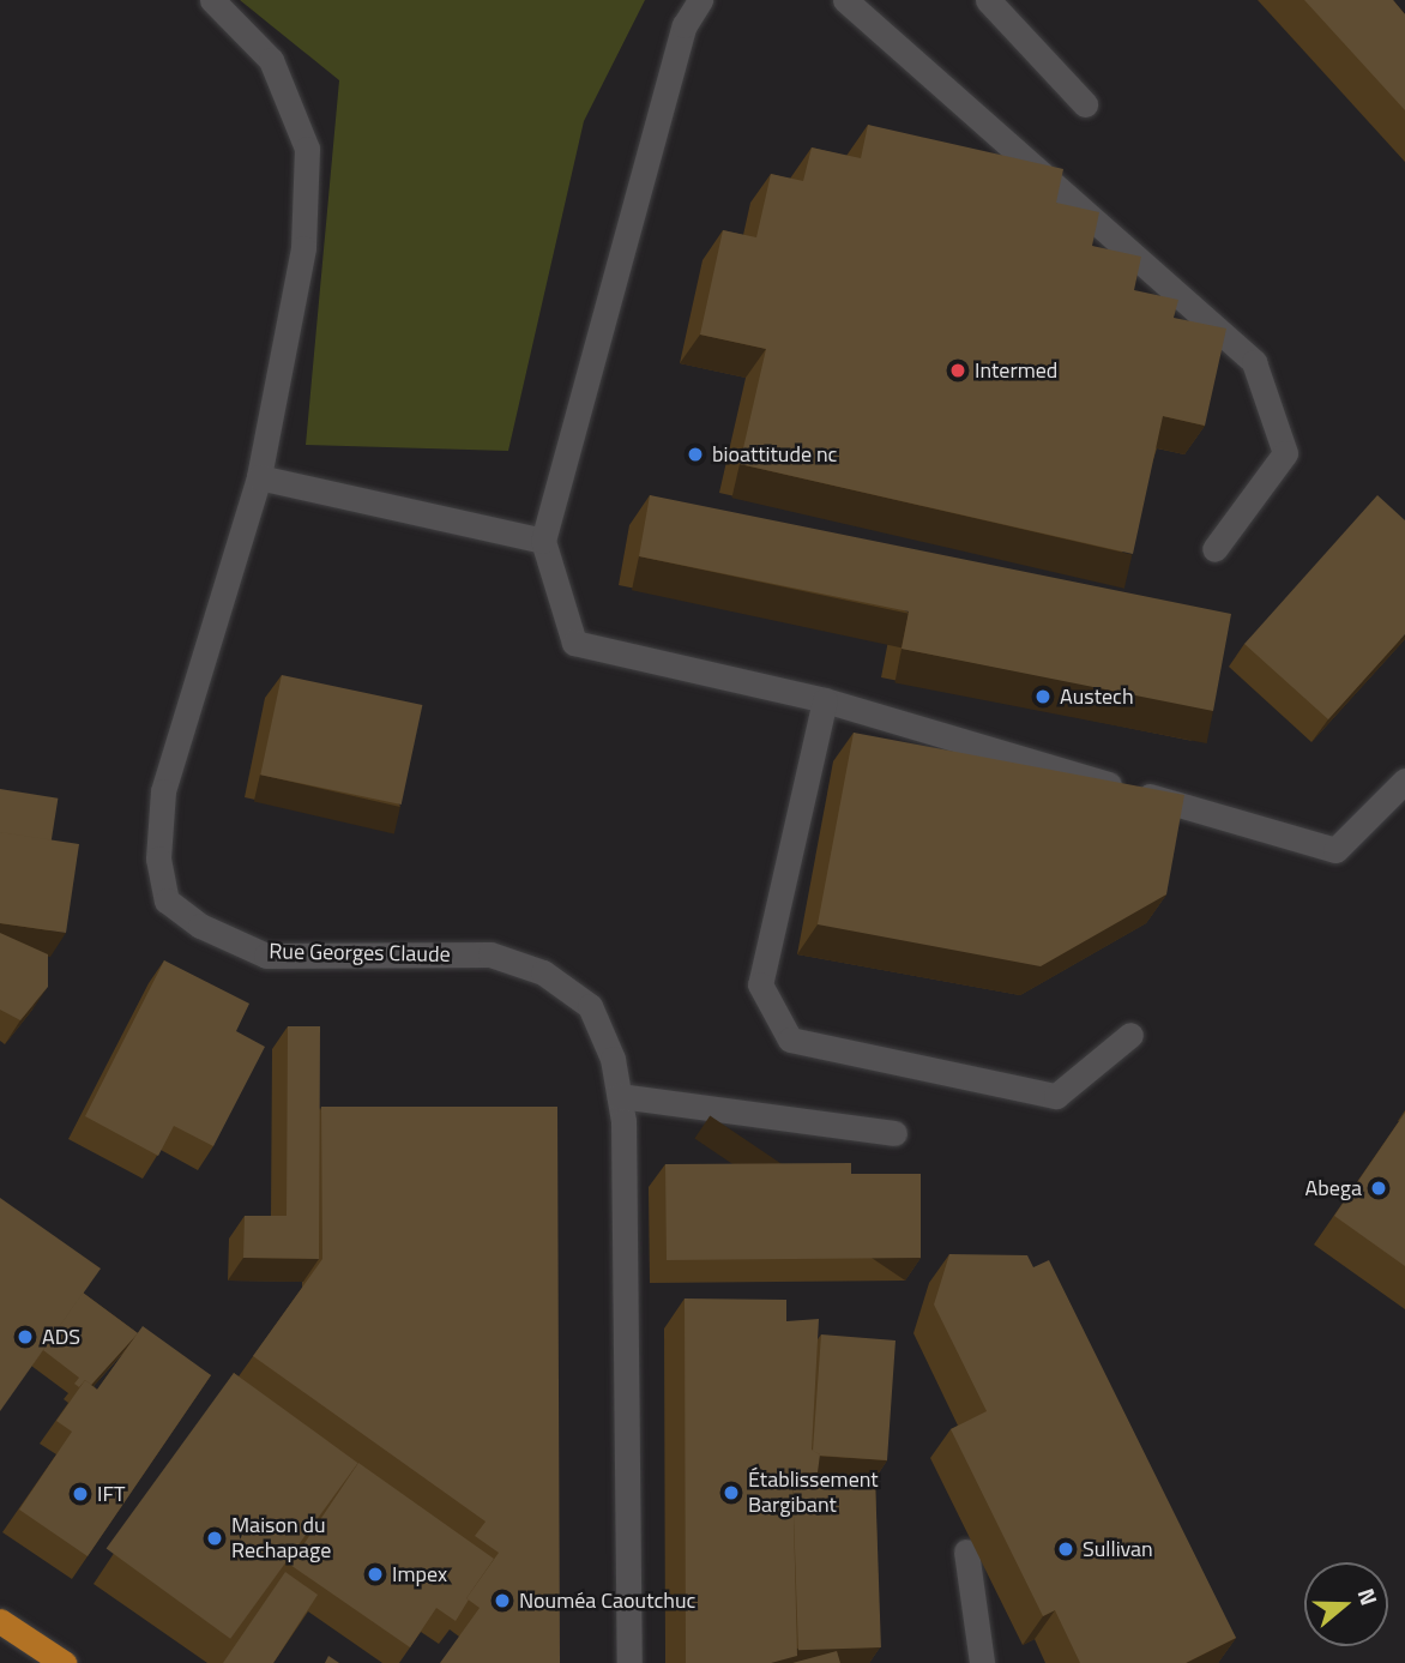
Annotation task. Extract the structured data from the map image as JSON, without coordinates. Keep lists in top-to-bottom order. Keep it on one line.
{"streets":{"street":["Rue Georges Claude"]},"places":["Intermed","bioattitude nc","Austech","Abega","ADS","Établissement Bargibant","IFT","Maison du Rechapage","Sullivan","Impex","Nouméa Caoutchuc"],"north":"right"}
